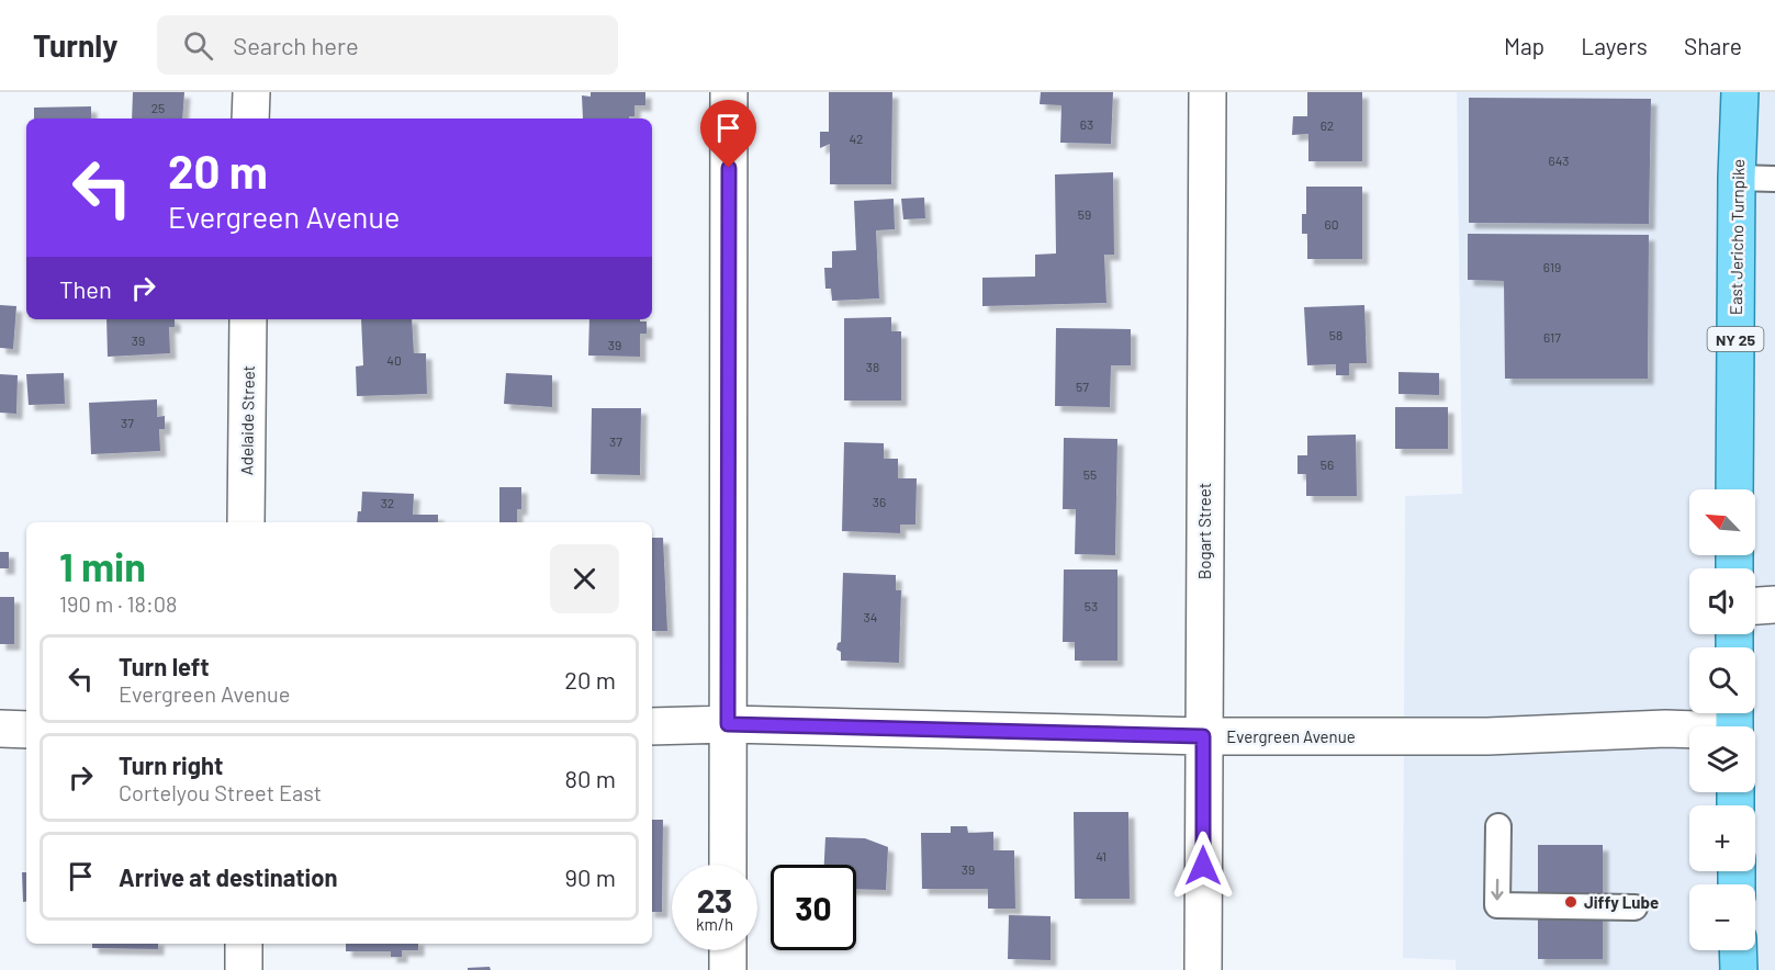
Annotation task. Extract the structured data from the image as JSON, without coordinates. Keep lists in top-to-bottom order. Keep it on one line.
{"streets":{"main road":["East Jericho Turnpike","NY 25"],"street":["Adelaide Street","Bogart Street","Evergreen Avenue"]},"crossings":[["Bogart Street","Evergreen Avenue"]],"places":["Jiffy Lube"],"house_numbers":["25","63","62","42","643","59","60","619","58","617","39","39","40","38","57","37","37","56","55","36","32","53","34","41","39"],"north":"top left","page":{"header":"Turnly","search":"Search here","nav":["Map","Layers","Share"],"turn":["20 m","Evergreen Avenue"],"then":"Then","map_buttons":["+","−"],"heading":["1 min","190 m · 18:08"],"list":[{"name":"Turn left","note":"Evergreen Avenue","value":"20 m"},{"name":"Turn right","note":"Cortelyou Street East","value":"80 m"},{"name":"Arrive at destination","value":"90 m"}],"speed":"23 km/h","limit":"30"}}
